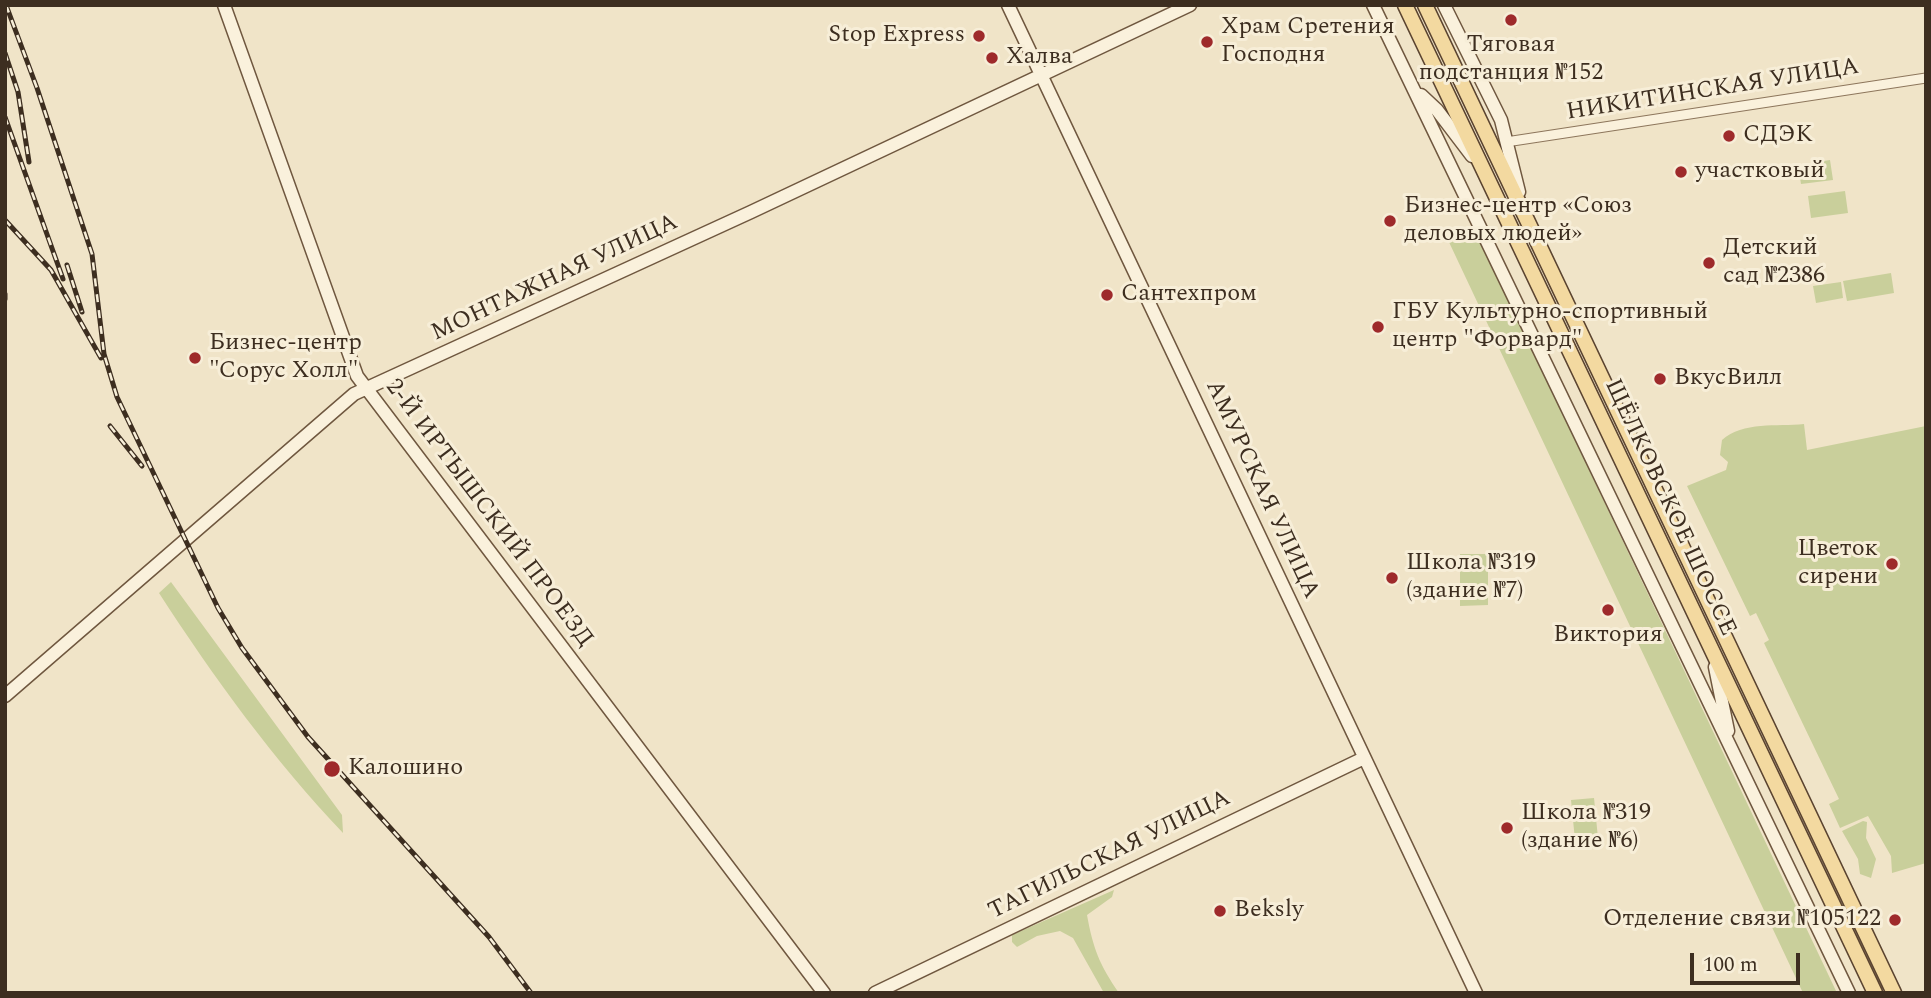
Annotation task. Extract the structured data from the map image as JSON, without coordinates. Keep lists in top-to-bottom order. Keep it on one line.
{"streets":{"main road":["ЩЁЛКОВСКОЕ ШОССЕ"],"street":["НИКИТИНСКАЯ УЛИЦА","МОНТАЖНАЯ УЛИЦА","АМУРСКАЯ УЛИЦА","2-Й ИРТЫШСКИЙ ПРОЕЗД","ТАГИЛЬСКАЯ УЛИЦА"]},"crossings":[["МОНТАЖНАЯ УЛИЦА","АМУРСКАЯ УЛИЦА"],["МОНТАЖНАЯ УЛИЦА","2-Й ИРТЫШСКИЙ ПРОЕЗД"],["АМУРСКАЯ УЛИЦА","ТАГИЛЬСКАЯ УЛИЦА"]],"places":["Тяговая подстанция №152","Stop Express","Храм Сретения Господня","Халва","СДЭК","участковый","Бизнес-центр «Союз деловых людей»","Детский сад №2386","Сантехпром","ГБУ Культурно-спортивный центр \"Форвард\"","Бизнес-центр \"Сорус Холл\"","ВкусВилл","Цветок сирени","Школа №319 (здание №7)","Виктория","Калошино","Школа №319 (здание №6)","Beksly","Отделение связи №105122"],"scale_bar":"100 m"}
